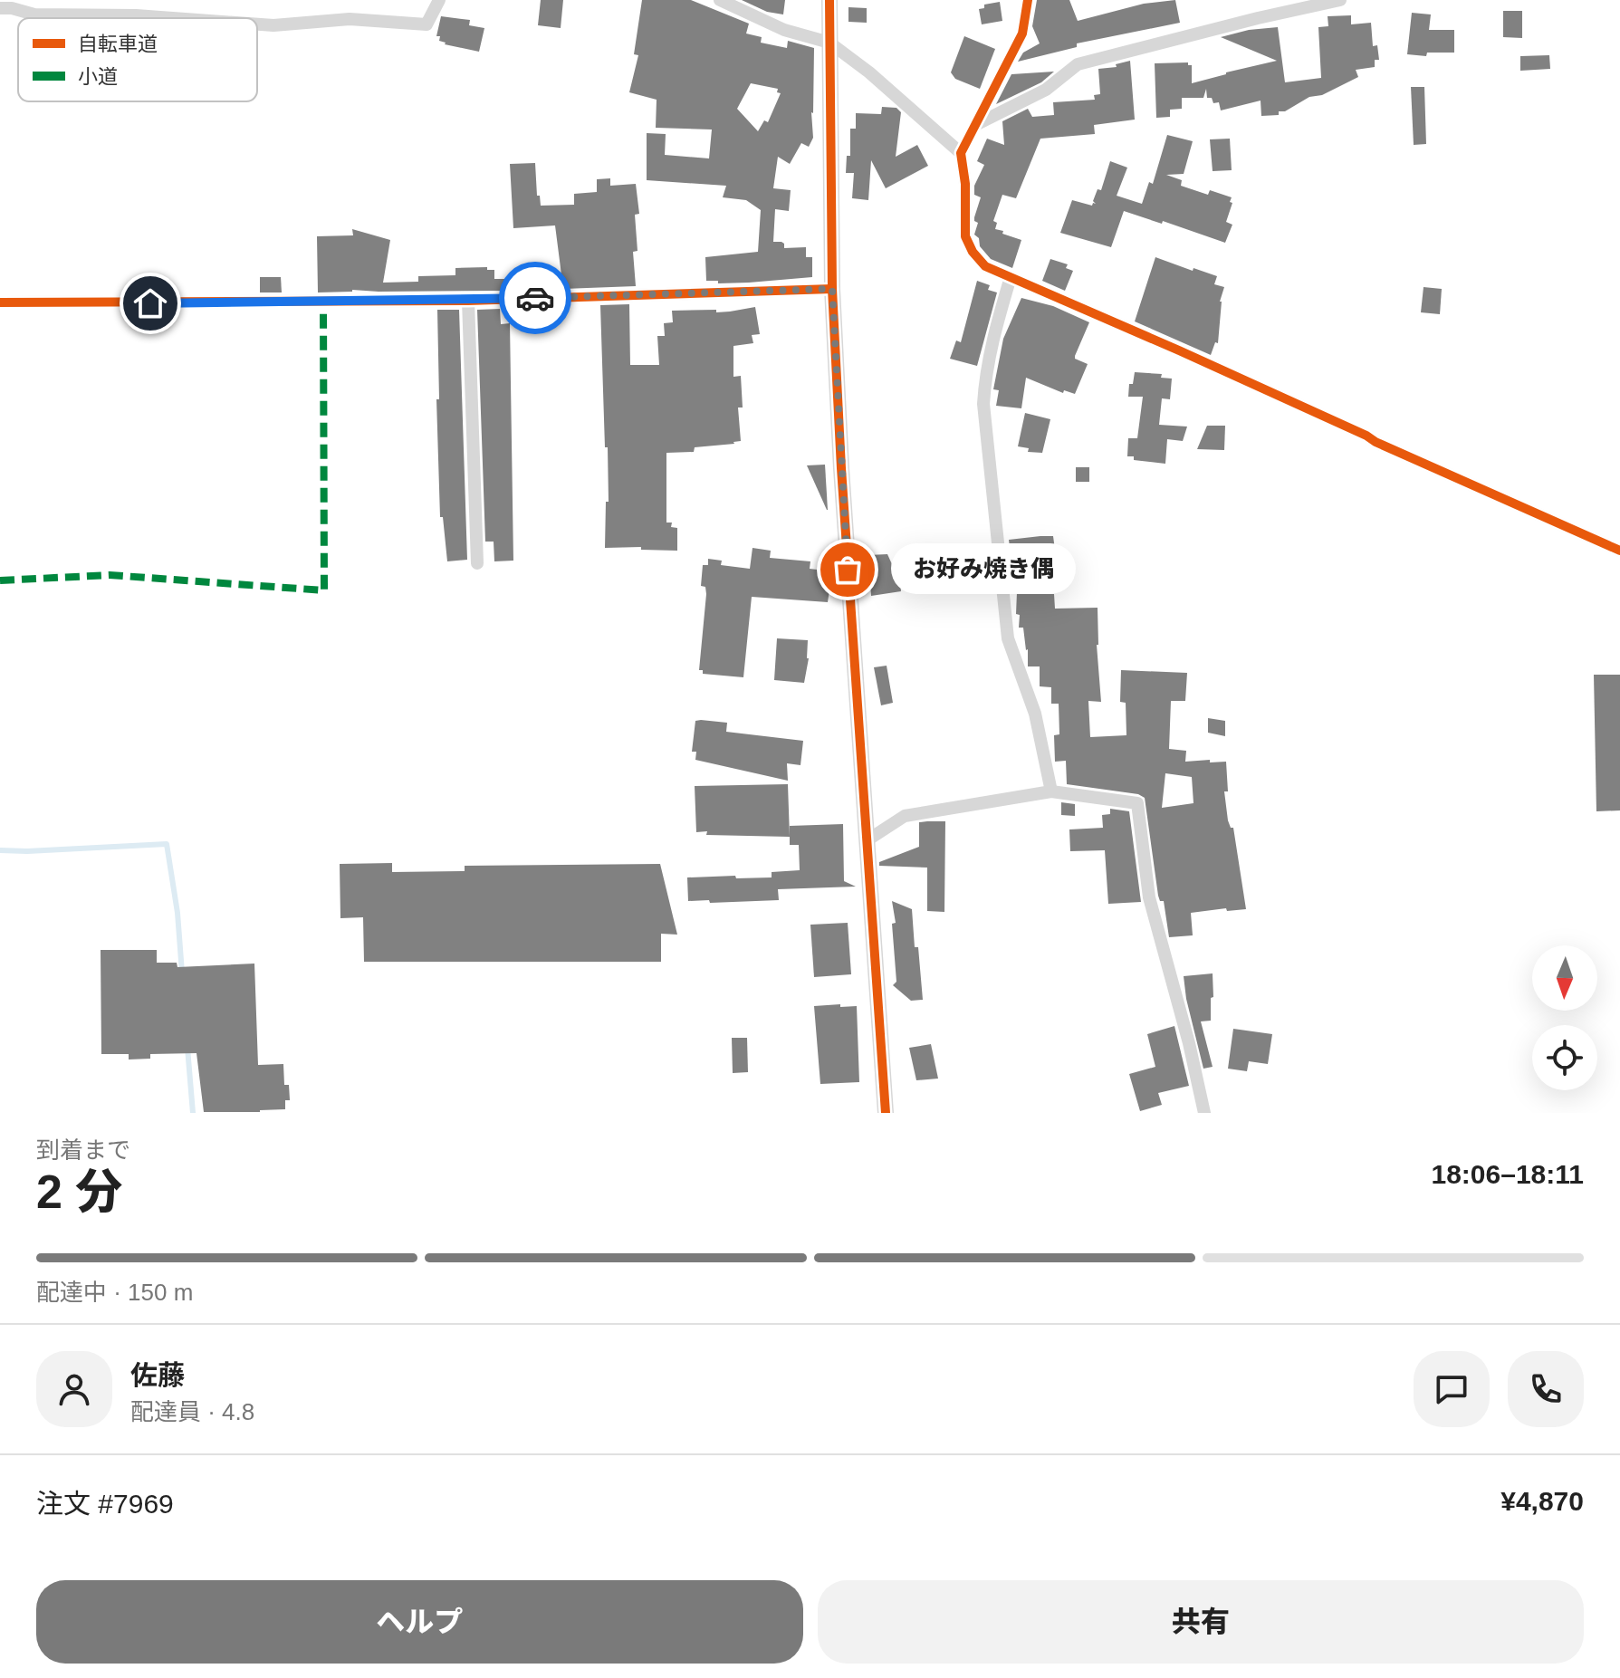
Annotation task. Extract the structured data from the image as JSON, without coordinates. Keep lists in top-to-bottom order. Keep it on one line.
{"places":["お好み焼き偶"],"legend":["自転車道","小道"],"north":"bottom","page":{"bubble":"お好み焼き偶","heading":["2 分","到着まで","18:06–18:11"],"panel":["佐藤","配達員 · 4.8","注文 #7969","¥4,870"],"bar":"配達中 · 150 m","buttons":["ヘルプ","共有"]}}
